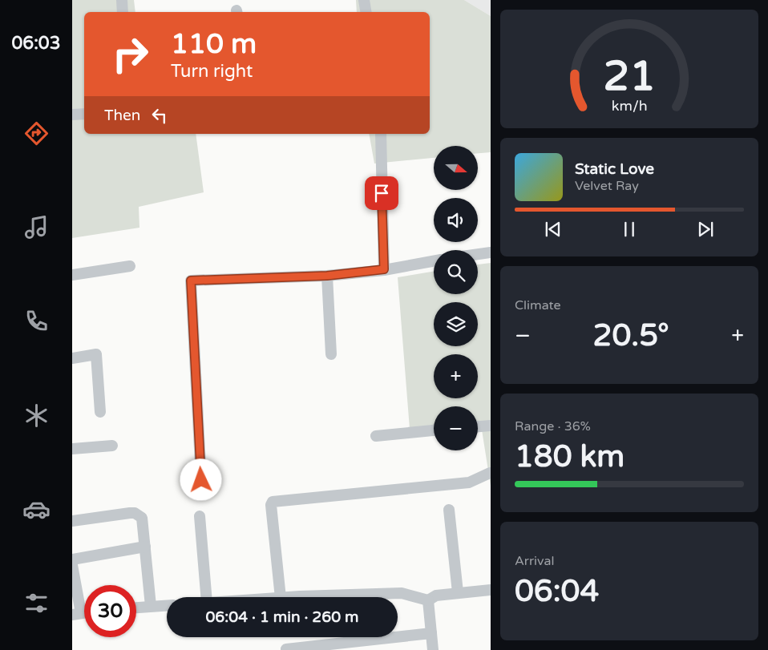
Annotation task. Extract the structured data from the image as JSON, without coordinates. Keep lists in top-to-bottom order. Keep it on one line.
{"north":"right","page":{"tabs":"06:03","turn":["110 m","Turn right"],"then":"Then","map_buttons":["+","−"],"song":["Static Love","Velvet Ray"],"tile":["Climate",["Range · 36%","180 km"],["Arrival","06:04"]],"heat":["−","20.5°","+"],"limit":"30","trip":"06:04 · 1 min · 260 m","gauge":["21","km/h"]}}
